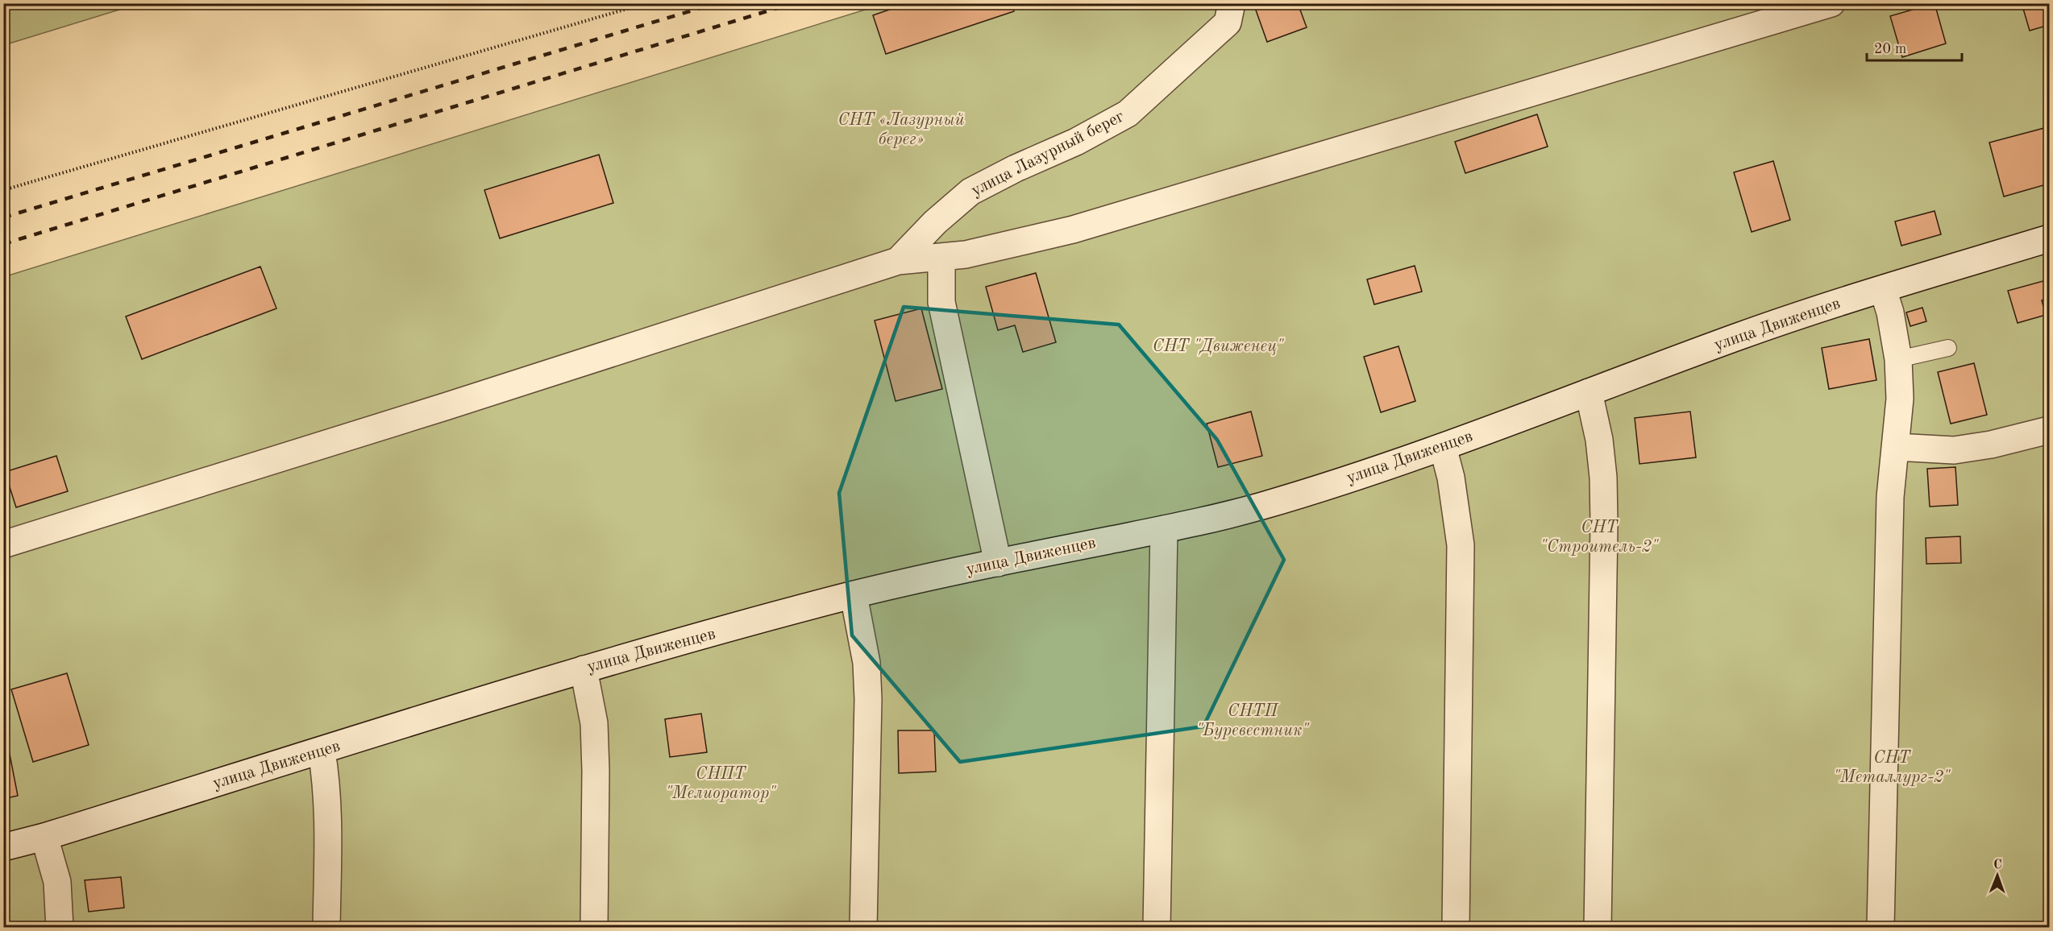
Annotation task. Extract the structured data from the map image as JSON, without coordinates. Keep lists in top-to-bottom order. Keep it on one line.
{"streets":{"street":["улица Лазурный берег","улица Движенцев"]},"parks":["СНТ «Лазурный берег»","СНТ \"Движенец\"","СНТ \"Строитель-2\"","СНТП \"Буревестник\"","СНТ \"Металлург-2\"","СНПТ \"Мелиоратор\""],"scale_bar":"20 m","north":"top"}
